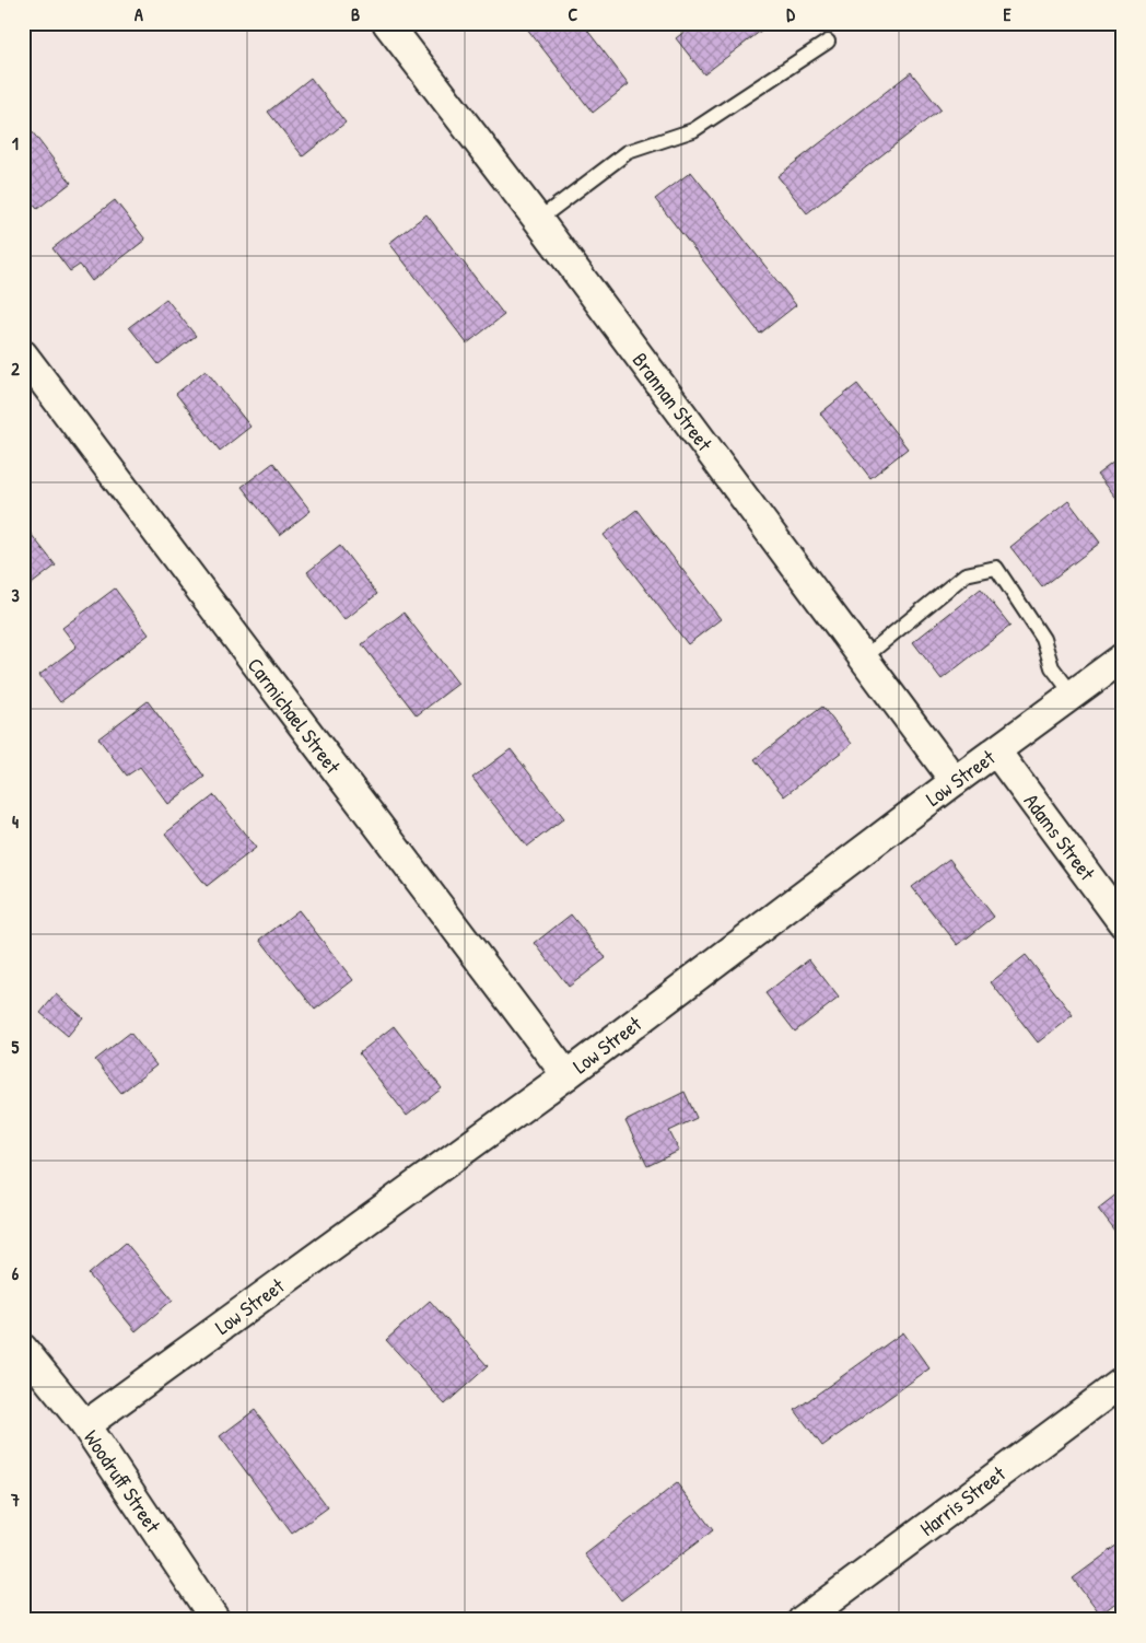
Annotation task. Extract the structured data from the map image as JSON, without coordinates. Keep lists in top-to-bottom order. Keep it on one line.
{"streets":{"street":["Brannan Street","Carmichael Street","Low Street","Adams Street","Woodruff Street","Harris Street"]},"crossings":[["Brannan Street","Low Street"],["Carmichael Street","Low Street"],["Low Street","Adams Street"],["Low Street","Woodruff Street"]],"grid":{"columns":["A","B","C","D","E"],"rows":["1","2","3","4","5","6","7"]}}
